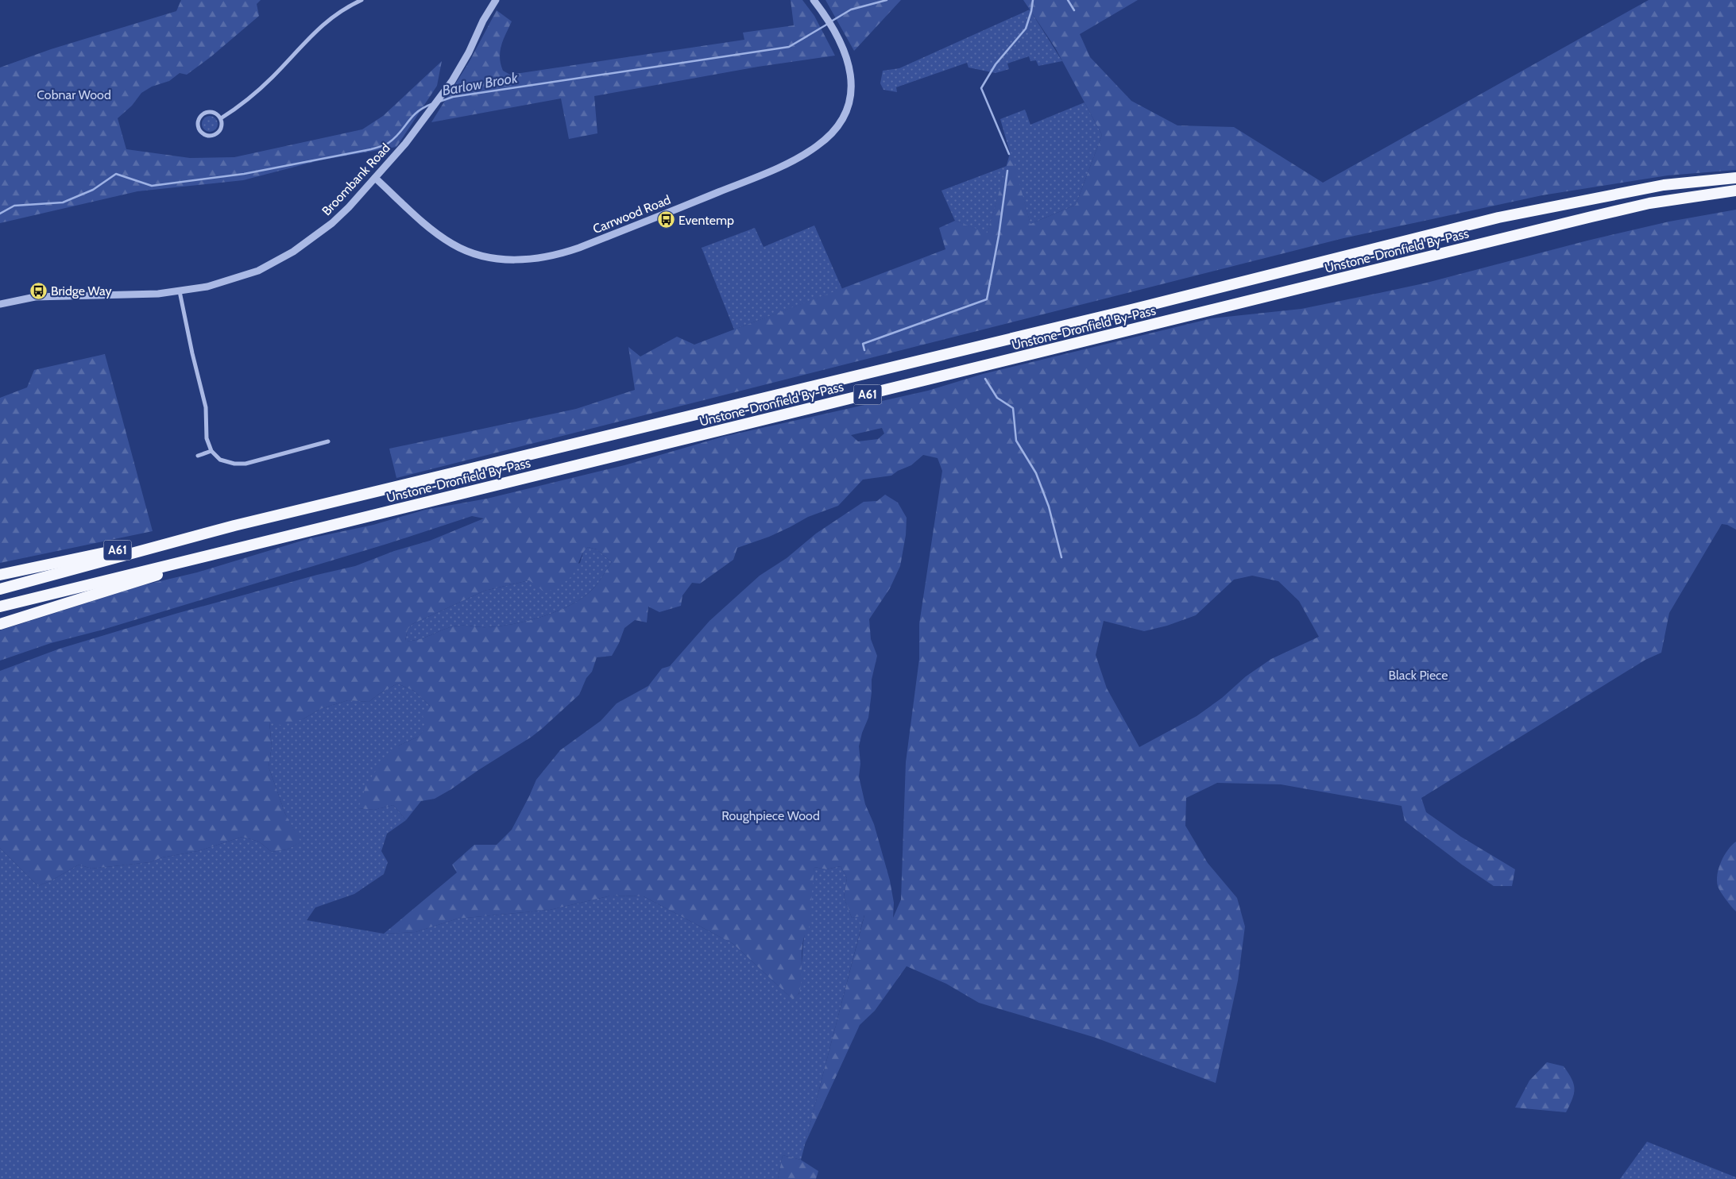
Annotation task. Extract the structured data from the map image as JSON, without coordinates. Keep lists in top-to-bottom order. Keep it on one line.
{"streets":{"highway":["Unstone-Dronfield By-Pass","A61"],"street":["Broombank Road","Carrwood Road"]},"crossings":[["Broombank Road","Carrwood Road"],["Unstone-Dronfield By-Pass","A61"]],"water":["Barlow Brook"],"parks":["Cobnar Wood","Black Piece","Roughpiece Wood"],"places":{"bus stop":["Eventemp","Bridge Way"]}}
